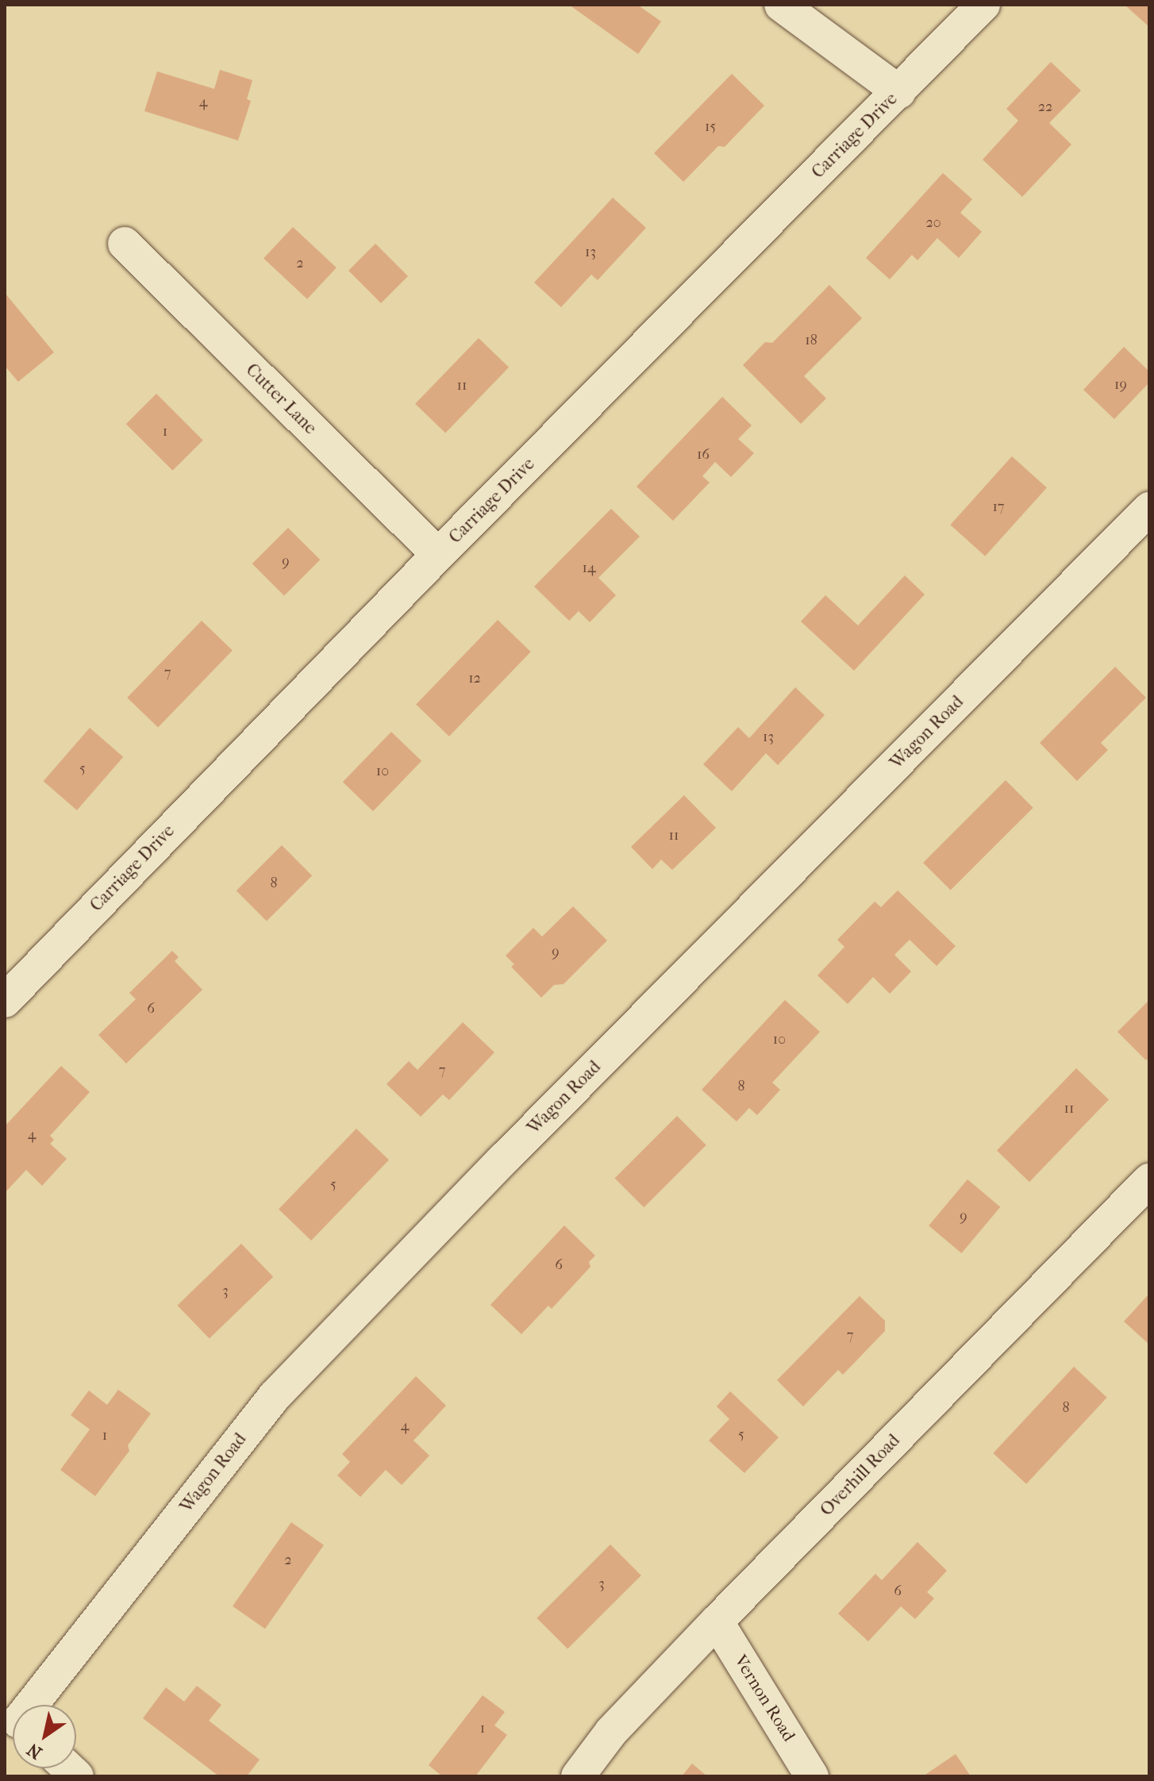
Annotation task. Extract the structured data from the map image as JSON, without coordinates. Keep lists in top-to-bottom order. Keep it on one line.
{"streets":{"street":["Carriage Drive","Cutter Lane","Wagon Road","Overhill Road","Vernon Road"]},"crossings":[["Carriage Drive","Cutter Lane"],["Overhill Road","Vernon Road"]],"house_numbers":["4","22","15","20","13","2","18","19","11","1","16","17","9","14","7","12","13","5","10","11","8","9","6","10","7","8","11","4","5","9","6","3","7","8","4","5","1","2","3","6","1"],"north":"bottom left"}
